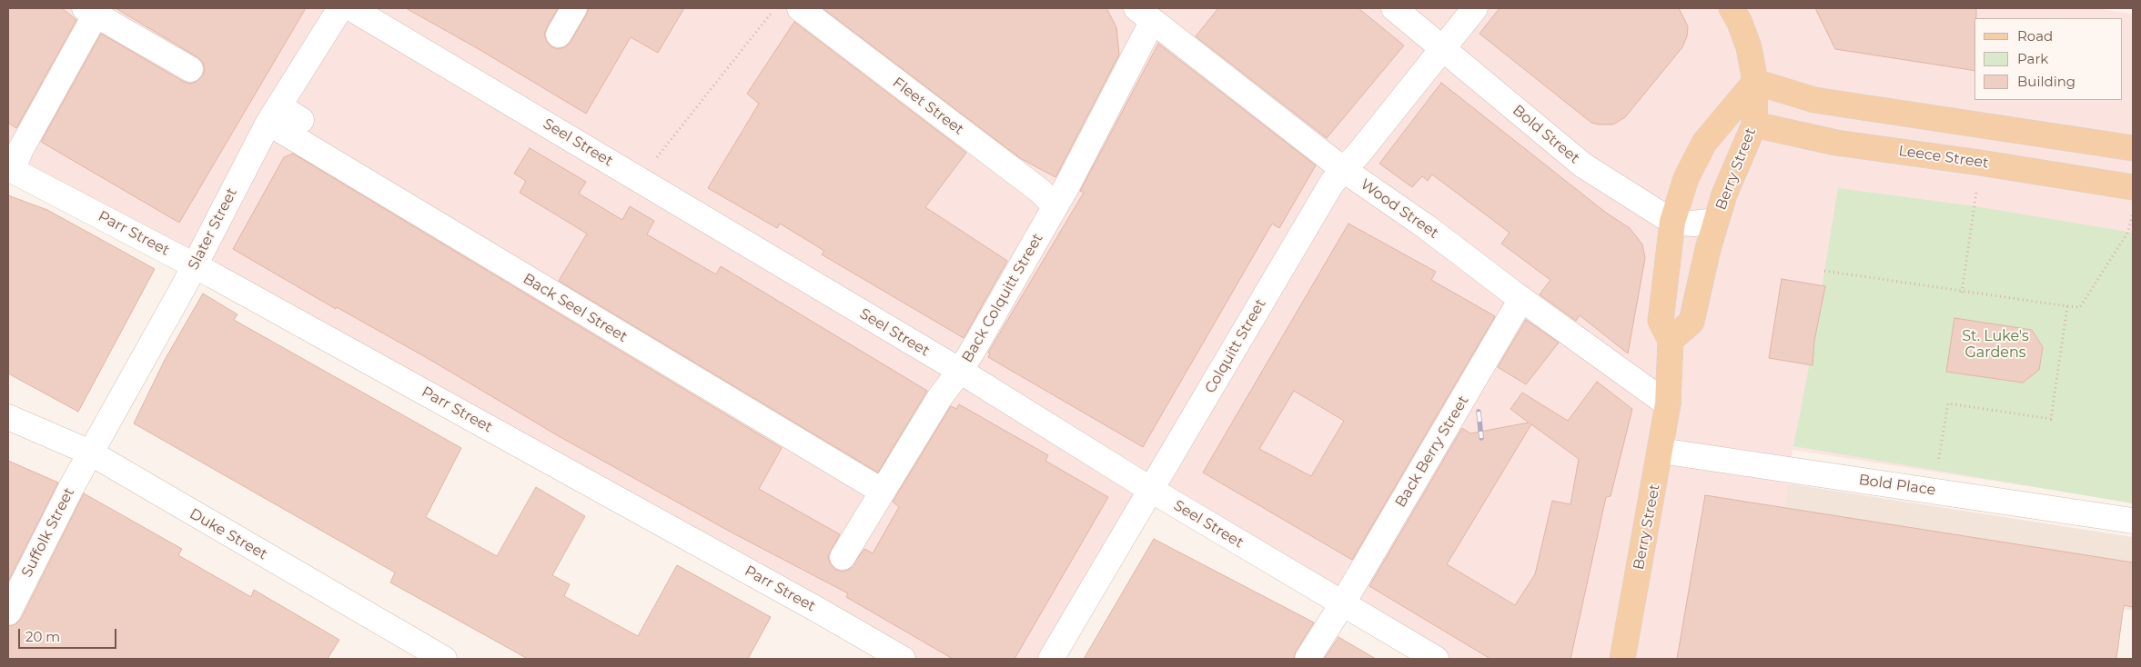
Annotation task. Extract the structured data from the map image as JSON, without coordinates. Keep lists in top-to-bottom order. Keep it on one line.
{"streets":{"main road":["Leece Street","Berry Street"],"street":["Fleet Street","Bold Street","Seel Street","Wood Street","Slater Street","Parr Street","Back Colquitt Street","Back Seel Street","Colquitt Street","Back Berry Street","Bold Place","Suffolk Street","Duke Street"]},"crossings":[["Fleet Street","Back Colquitt Street"],["Bold Street","Berry Street"],["Bold Street","Colquitt Street"],["Seel Street","Back Colquitt Street"],["Seel Street","Colquitt Street"],["Seel Street","Back Berry Street"],["Leece Street","Berry Street"],["Berry Street","Wood Street"],["Berry Street","Bold Place"],["Wood Street","Back Colquitt Street"],["Wood Street","Colquitt Street"],["Wood Street","Back Berry Street"],["Slater Street","Parr Street"],["Slater Street","Back Seel Street"],["Slater Street","Suffolk Street"],["Slater Street","Duke Street"],["Back Colquitt Street","Back Seel Street"],["Suffolk Street","Duke Street"]],"parks":["St. Luke's Gardens"],"legend":["Road","Park","Building"],"scale_bar":"20 m"}
